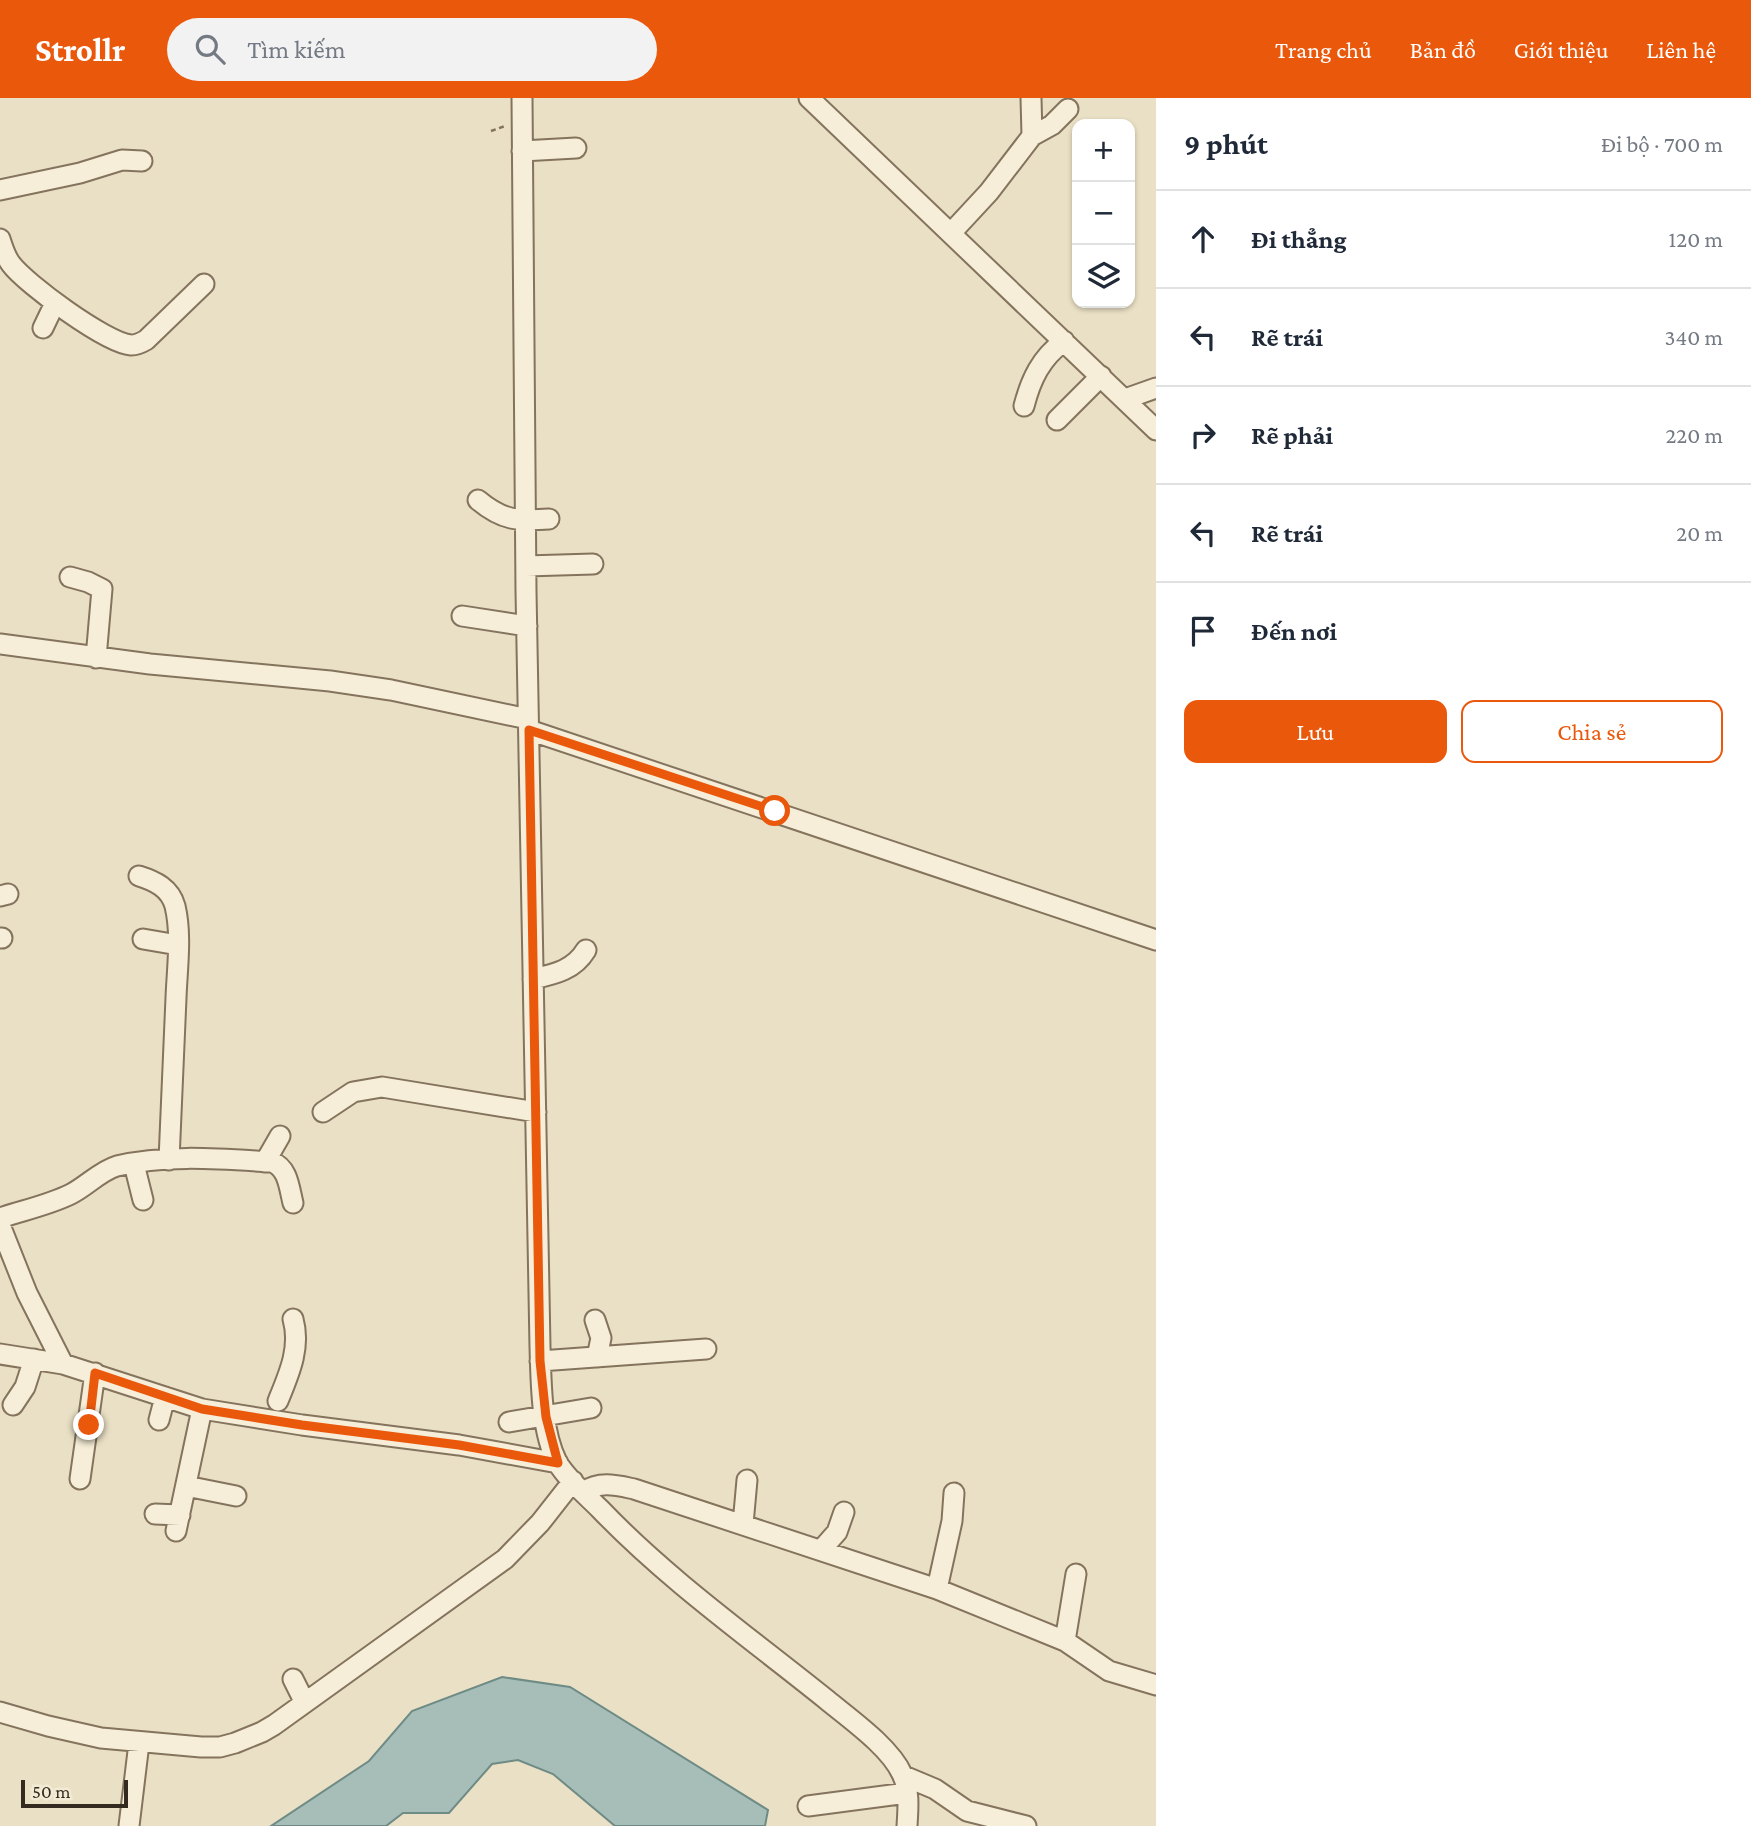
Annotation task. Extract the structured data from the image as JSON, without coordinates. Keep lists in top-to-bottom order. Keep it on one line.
{"scale_bar":"50 m","page":{"header":"Strollr","search":"Tìm kiếm","nav":["Trang chủ","Bản đồ","Giới thiệu","Liên hệ"],"heading":["9 phút","Đi bộ · 700 m"],"map_buttons":["+","−"],"list":[["Đi thẳng","120 m"],["Rẽ trái","340 m"],["Rẽ phải","220 m"],["Rẽ trái","20 m"],"Đến nơi"],"buttons":["Lưu","Chia sẻ"],"scale":"50 m"}}
